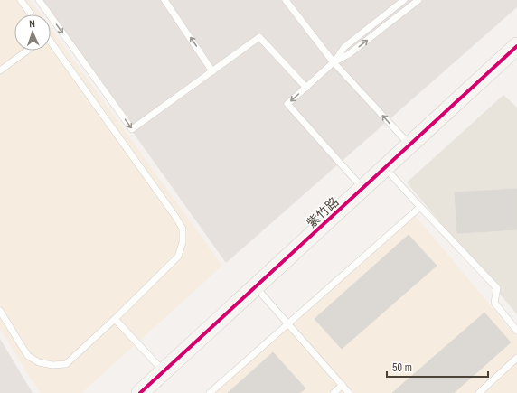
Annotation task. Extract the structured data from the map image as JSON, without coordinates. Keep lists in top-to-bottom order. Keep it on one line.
{"streets":{"street":["紫竹路"]},"scale_bar":"50 m","north":"top"}
